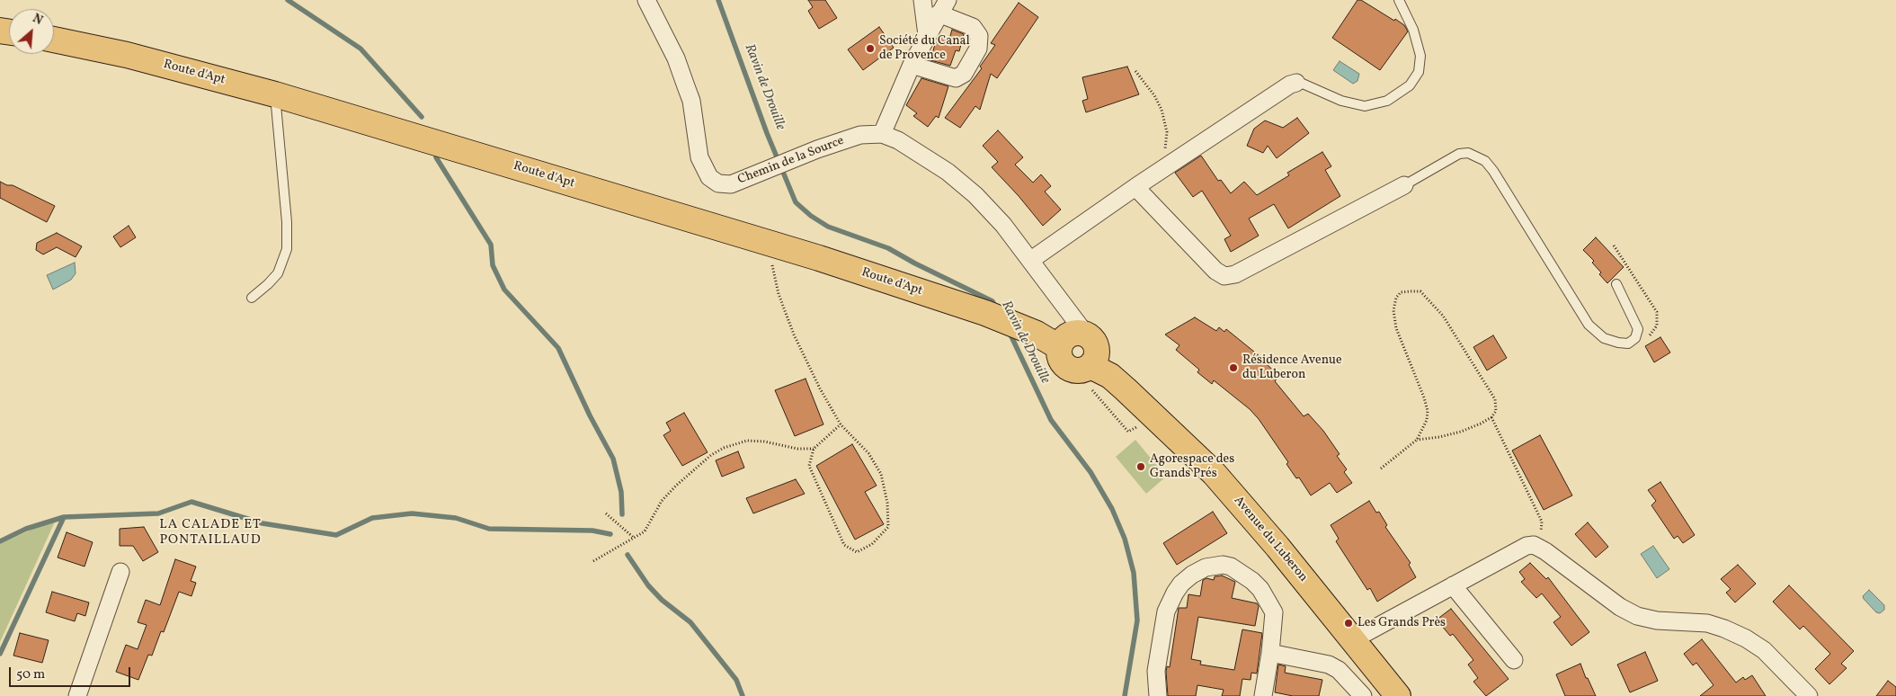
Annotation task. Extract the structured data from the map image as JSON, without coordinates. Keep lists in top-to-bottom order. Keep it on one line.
{"streets":{"main road":["Route d'Apt","Avenue du Luberon"],"street":["Chemin de la Source"]},"crossings":[["Route d'Apt","Chemin de la Source"],["Route d'Apt","Avenue du Luberon"],["Chemin de la Source","Avenue du Luberon"]],"districts":["LA CALADE ET PONTAILLAUD"],"water":["Ravin de Drouille"],"places":["Société du Canal de Provence","Résidence Avenue du Luberon","Agorespace des Grands Prés","Les Grands Près"],"scale_bar":"50 m","north":"top right"}
